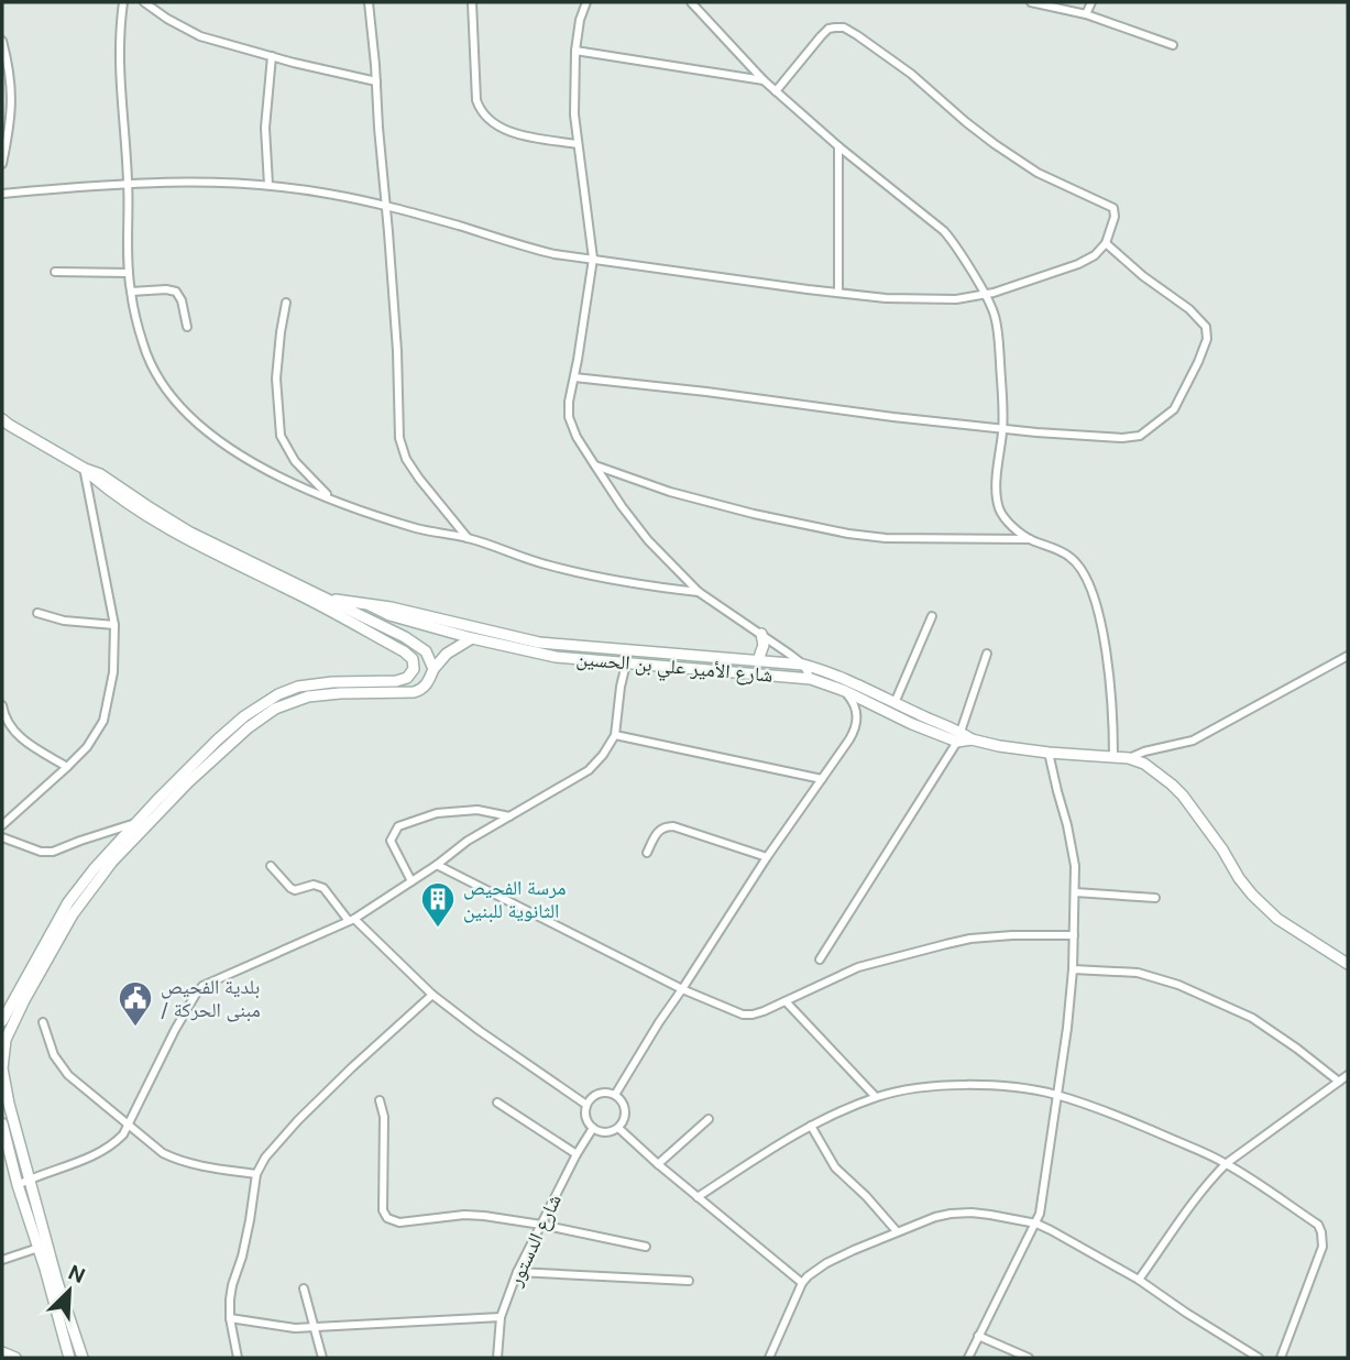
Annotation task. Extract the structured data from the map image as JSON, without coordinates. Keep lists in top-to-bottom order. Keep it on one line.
{"streets":{"street":["شارع الأمير علي بن الحسين","شارع الدستور"]},"places":{"building":["مرسة الفحيص الثانوية للبنين"],"public building":["بلدية الفحيص / مبنى الحركة"]},"north":"top right"}
